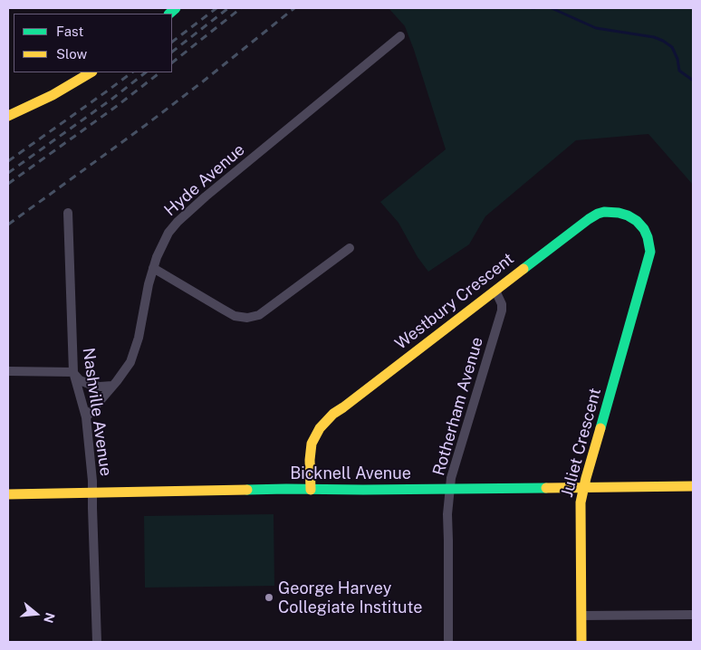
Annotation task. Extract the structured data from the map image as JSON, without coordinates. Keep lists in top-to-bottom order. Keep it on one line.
{"streets":{"street":["Hyde Avenue","Westbury Crescent","Rotherham Avenue","Nashville Avenue","Juliet Crescent","Bicknell Avenue"]},"crossings":[["Hyde Avenue","Nashville Avenue"],["Westbury Crescent","Rotherham Avenue"],["Westbury Crescent","Juliet Crescent"],["Westbury Crescent","Bicknell Avenue"],["Rotherham Avenue","Bicknell Avenue"],["Nashville Avenue","Bicknell Avenue"],["Juliet Crescent","Bicknell Avenue"]],"places":["George Harvey Collegiate Institute"],"legend":["Fast","Slow"],"north":"right"}
